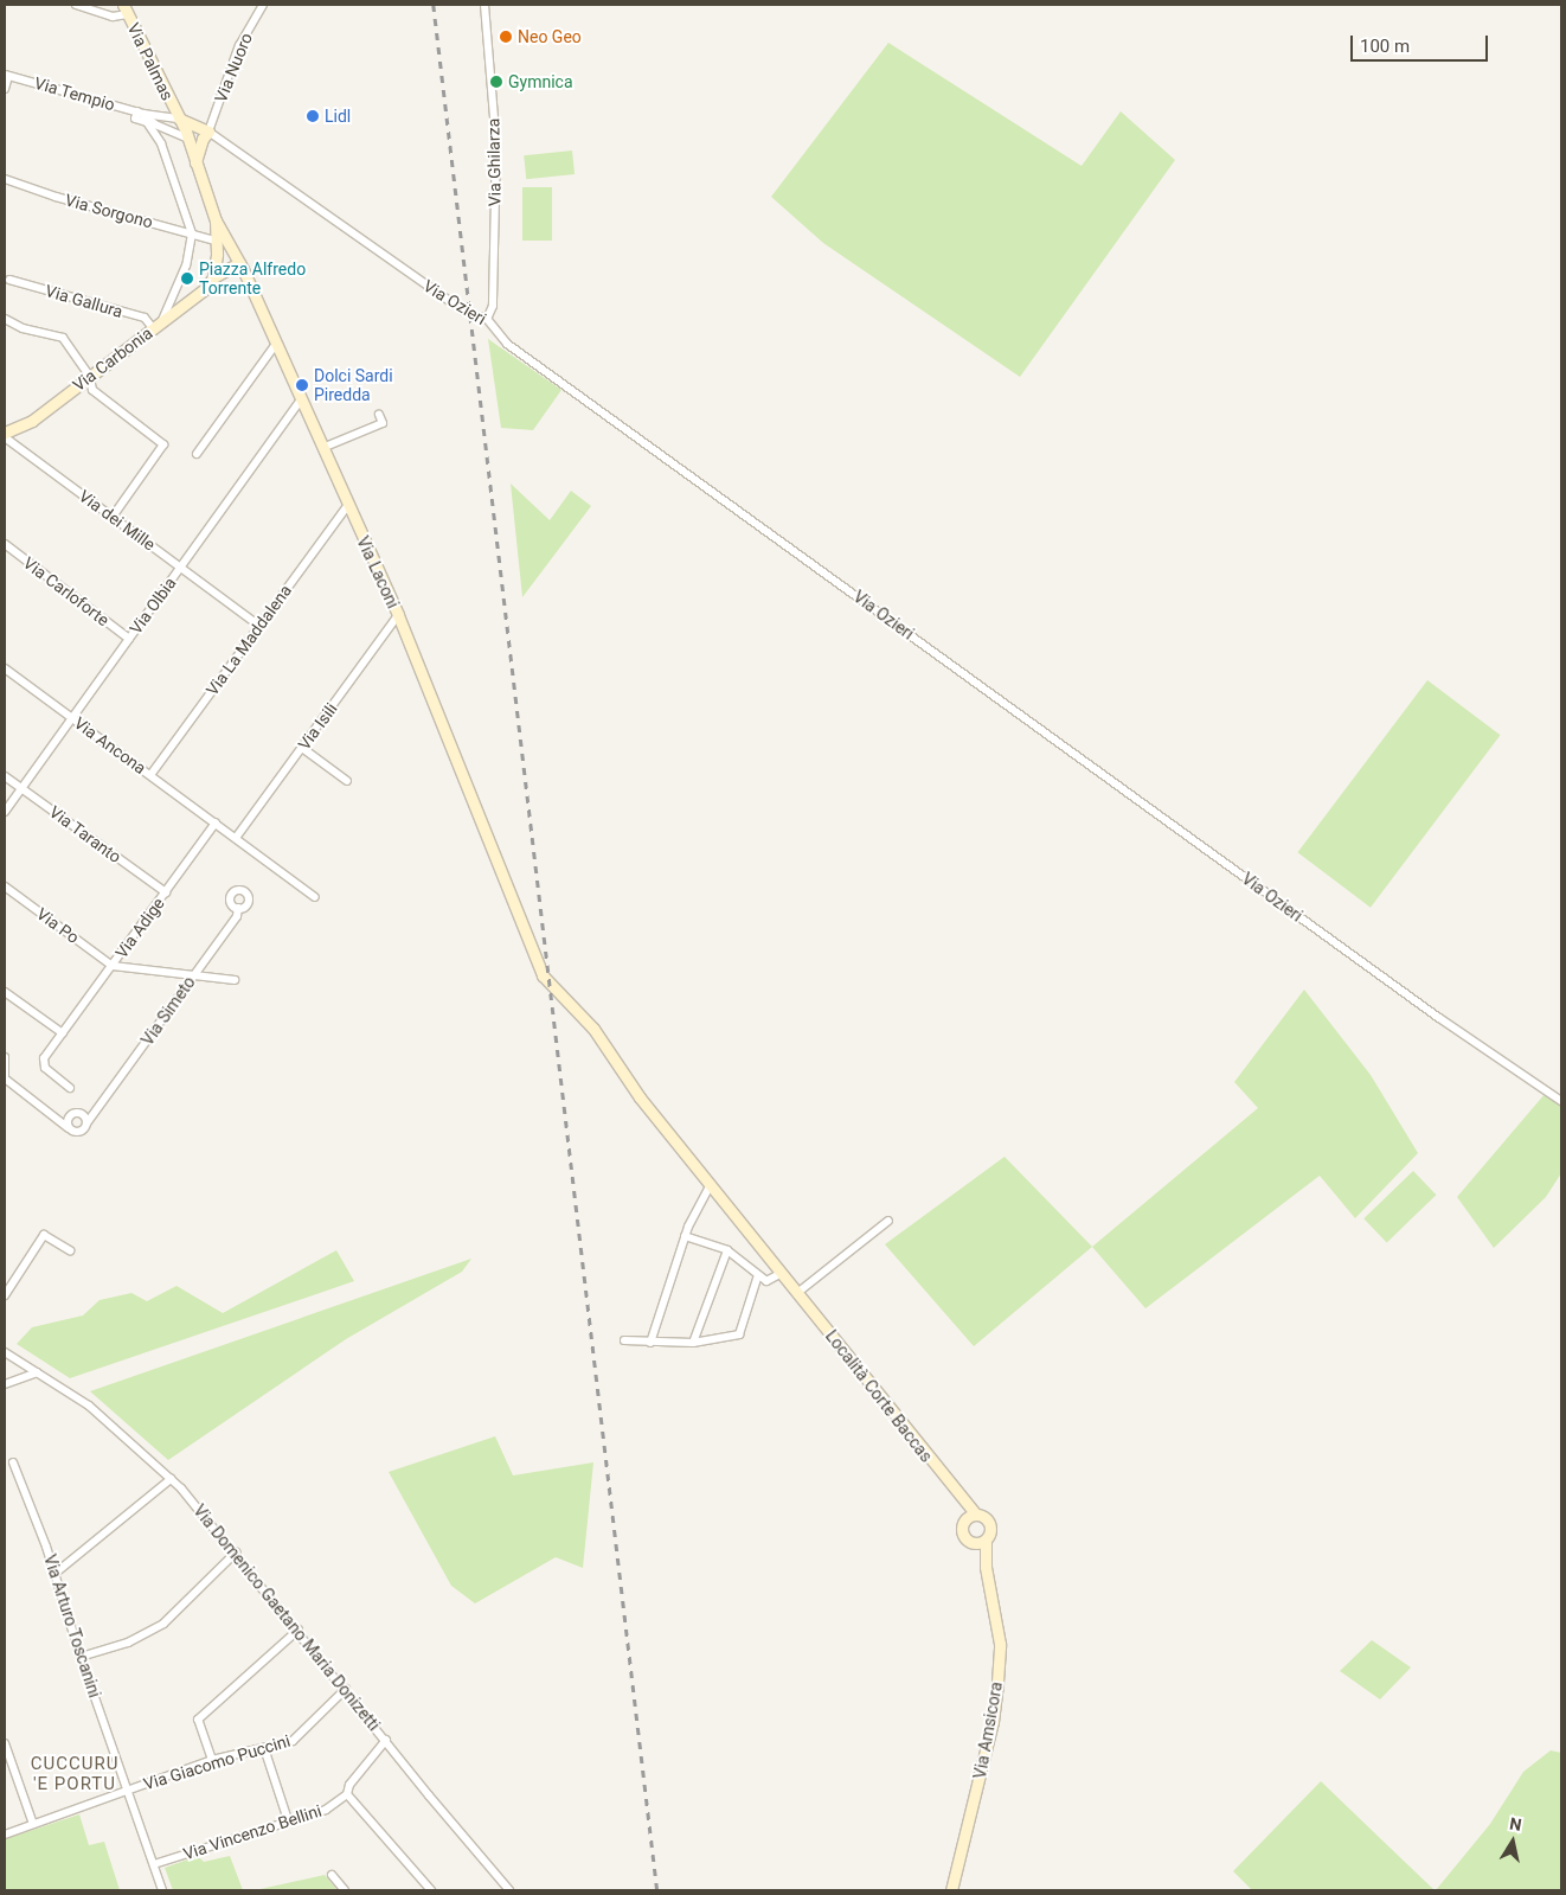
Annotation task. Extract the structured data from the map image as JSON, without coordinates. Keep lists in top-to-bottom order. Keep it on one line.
{"streets":{"street":["Via Palmas","Via Nuoro","Via Tempio","Via Ghilarza","Via Sorgono","Via Gallura","Via Ozieri","Via Carbonia","Via dei Mille","Via Laconi","Via Carloforte","Via Olbia","Via La Maddalena","Via Isili","Via Ancona","Via Taranto","Via Po","Via Adige","Via Simeto","Località Corte Baccas","Via Domenico Gaetano Maria Donizetti","Via Arturo Toscanini","Via Amsicora","Via Giacomo Puccini","Via Vincenzo Bellini"]},"crossings":[["Via Palmas","Via Tempio"],["Via Nuoro","Via Tempio"],["Via Nuoro","Via Ozieri"],["Via Nuoro","Via Laconi"],["Via Tempio","Via Ozieri"],["Via Tempio","Via Laconi"],["Via Ghilarza","Via Ozieri"],["Via Gallura","Via Carbonia"],["Via Ozieri","Via Laconi"],["Via Carbonia","Via dei Mille"],["Via Carbonia","Via Laconi"],["Via dei Mille","Via Olbia"],["Via dei Mille","Via La Maddalena"],["Via Laconi","Via Olbia"],["Via Laconi","Via La Maddalena"],["Via Laconi","Via Isili"],["Via Laconi","Località Corte Baccas"],["Via Carloforte","Via Olbia"],["Via Olbia","Via Ancona"],["Via Olbia","Via Taranto"],["Via La Maddalena","Via Ancona"],["Via Isili","Via Ancona"],["Via Ancona","Via Adige"],["Via Taranto","Via Adige"],["Via Po","Via Adige"],["Località Corte Baccas","Via Amsicora"],["Via Domenico Gaetano Maria Donizetti","Via Giacomo Puccini"],["Via Domenico Gaetano Maria Donizetti","Via Vincenzo Bellini"],["Via Arturo Toscanini","Via Giacomo Puccini"],["Via Arturo Toscanini","Via Vincenzo Bellini"]],"districts":["CUCCURU 'E PORTU"],"places":["Neo Geo","Gymnica","Lidl","Piazza Alfredo Torrente","Dolci Sardi Piredda"],"scale_bar":"100 m","north":"top"}
